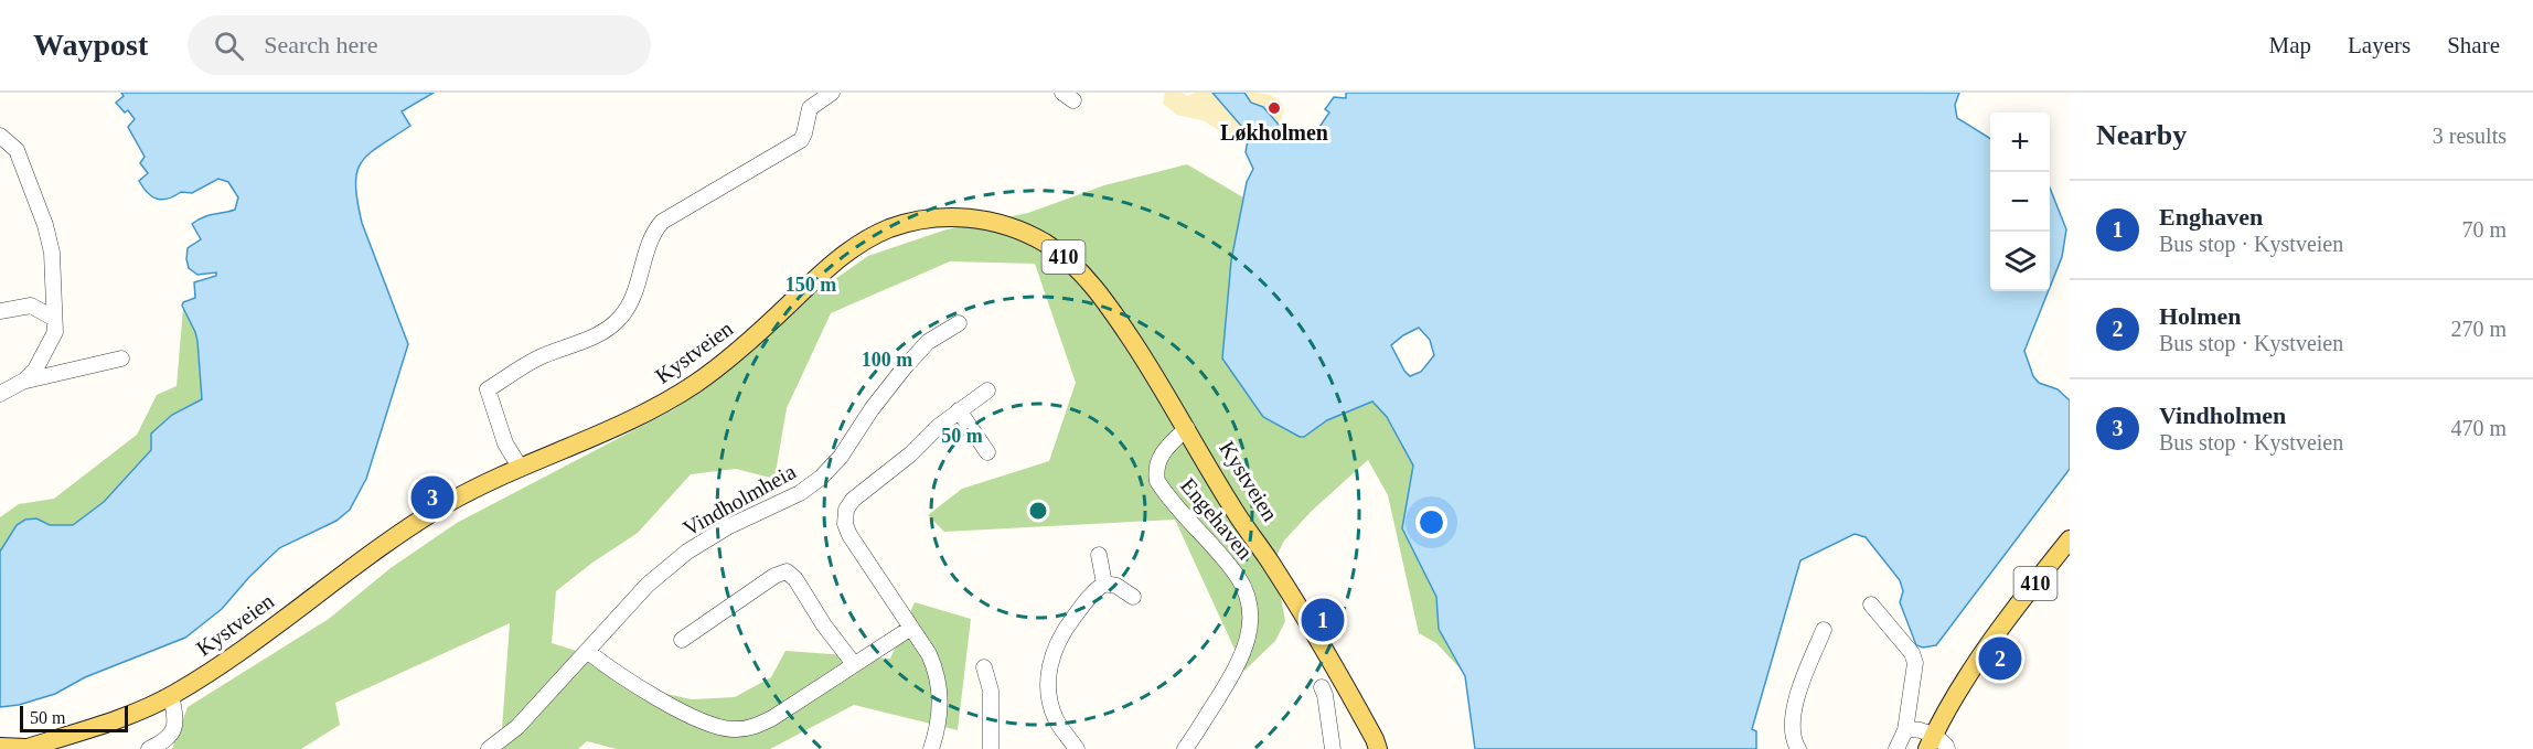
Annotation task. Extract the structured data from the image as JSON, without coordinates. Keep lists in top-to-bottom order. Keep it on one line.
{"streets":{"main road":["410","Kystveien"],"street":["Vindholmheia","Engehaven"]},"crossings":[["Kystveien","Engehaven"]],"places":["Løkholmen"],"scale_bar":"50 m","page":{"header":"Waypost","search":"Search here","nav":["Map","Layers","Share"],"heading":["Nearby","3 results"],"map_buttons":["+","−"],"list":[{"mark":"1","name":"Enghaven","note":"Bus stop · Kystveien","value":"70 m"},{"mark":"2","name":"Holmen","note":"Bus stop · Kystveien","value":"270 m"},{"mark":"3","name":"Vindholmen","note":"Bus stop · Kystveien","value":"470 m"}],"pins":["3","1","2"],"scale":"50 m"},"rings":["150 m","100 m","50 m"]}
